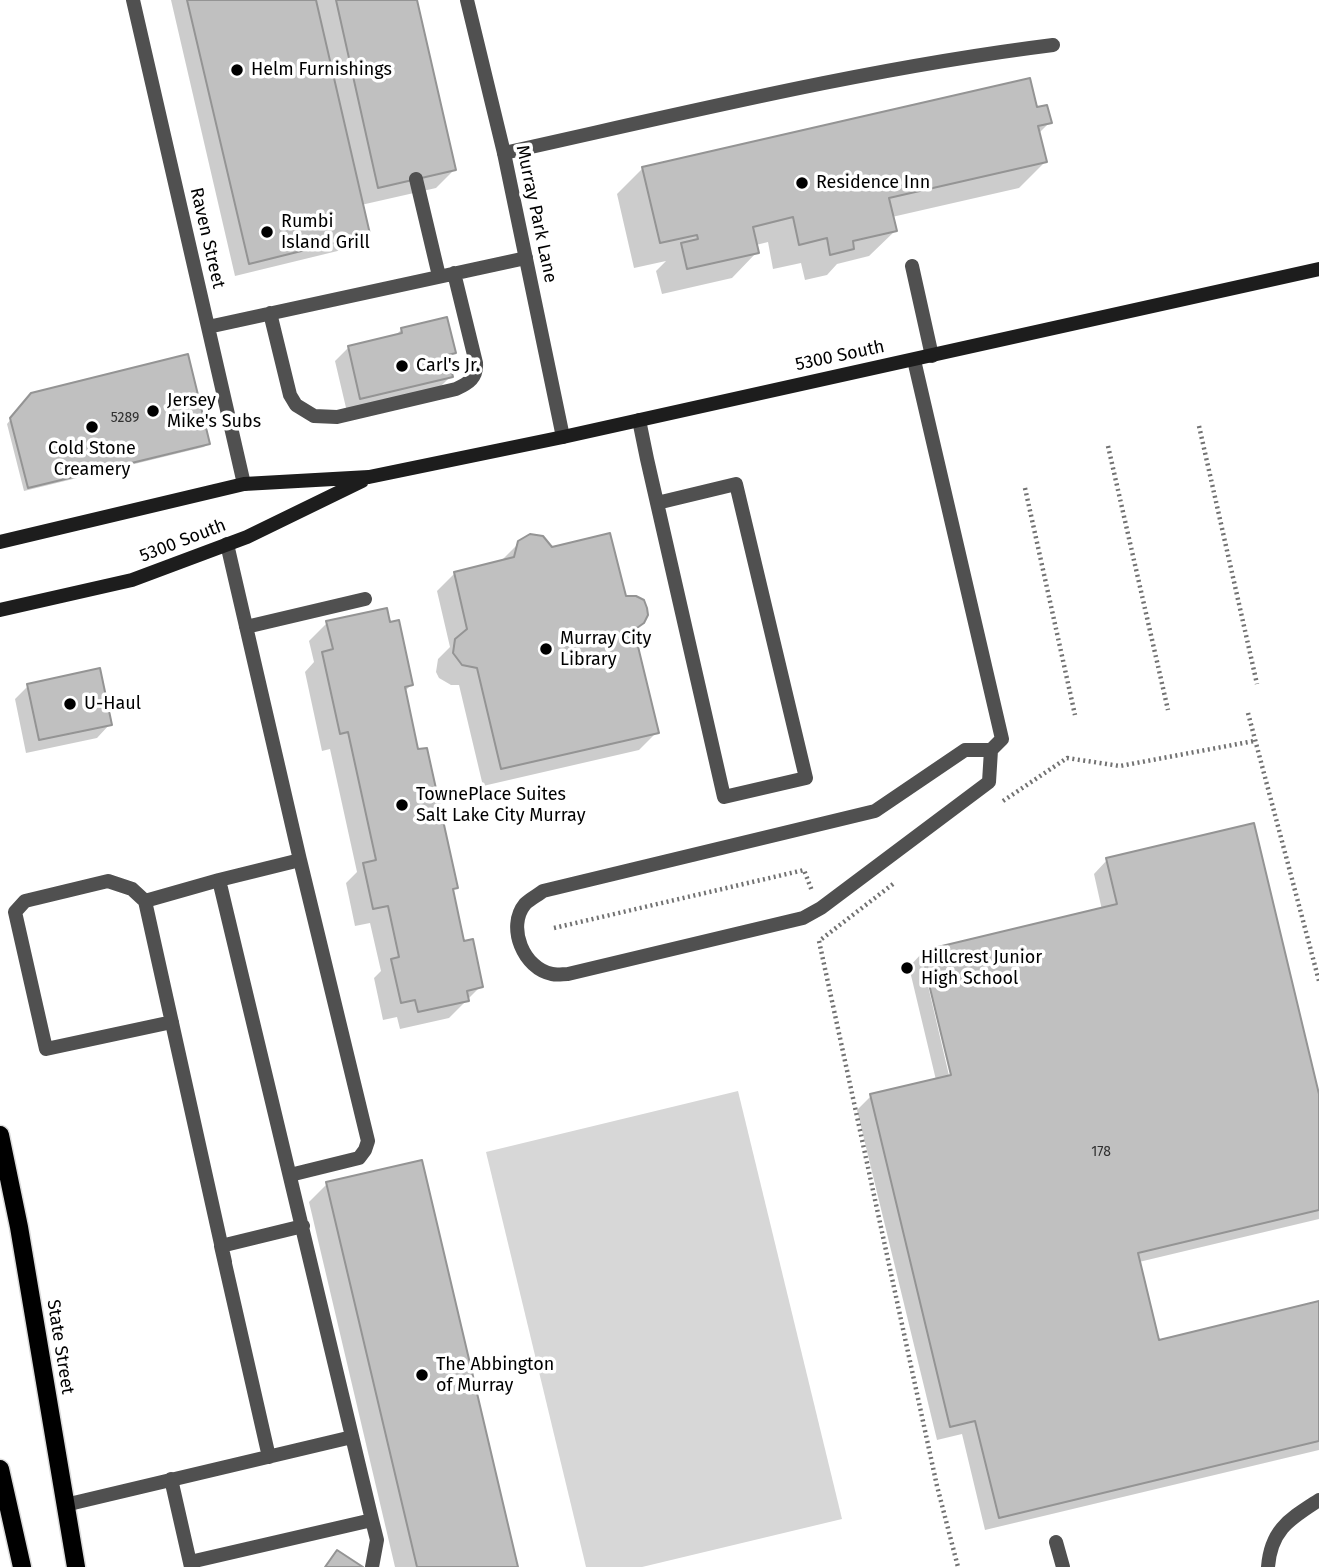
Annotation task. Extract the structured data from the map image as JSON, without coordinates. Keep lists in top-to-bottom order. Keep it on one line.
{"streets":{"main road":["5300 South","State Street"],"street":["Murray Park Lane","Raven Street"]},"crossings":[["Murray Park Lane","5300 South"],["Raven Street","5300 South"]],"places":["Helm Furnishings","Residence Inn","Rumbi Island Grill","Carl's Jr.","Jersey Mike's Subs","Cold Stone Creamery","Murray City Library","U-Haul","TownePlace Suites Salt Lake City Murray","Hillcrest Junior High School","The Abbington of Murray"],"house_numbers":["5289","178"]}
